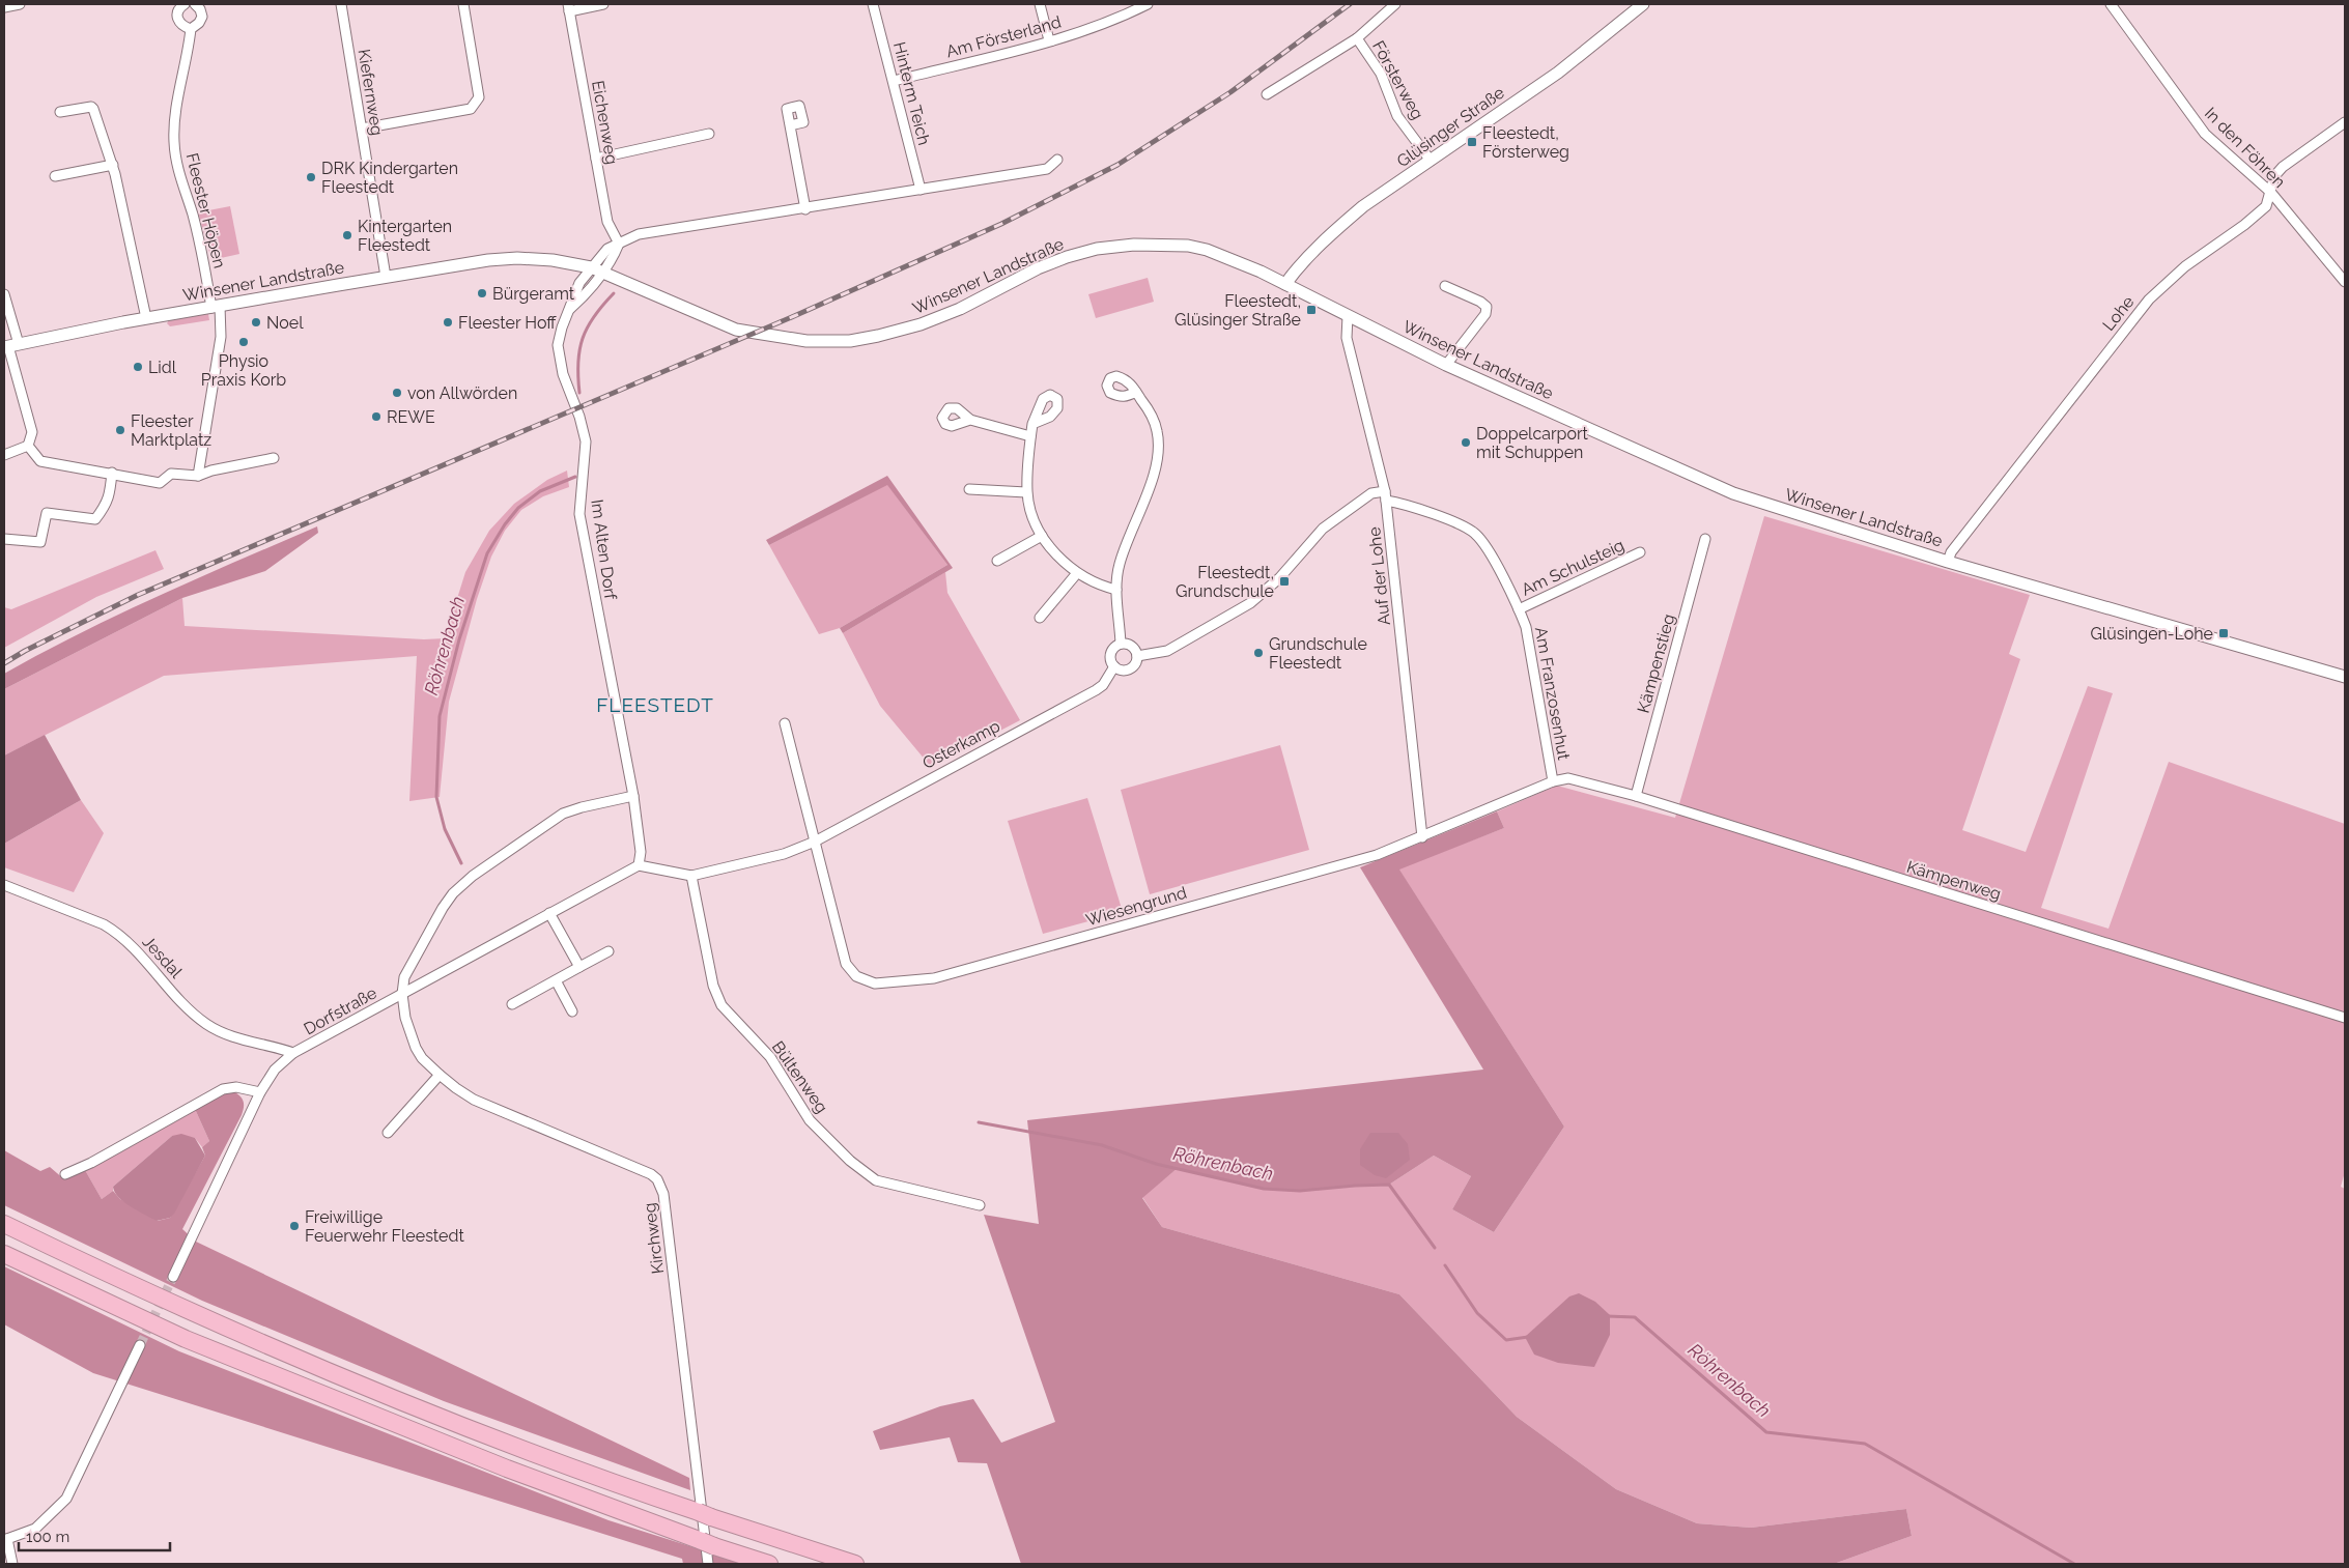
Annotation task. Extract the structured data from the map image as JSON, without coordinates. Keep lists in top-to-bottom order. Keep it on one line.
{"streets":{"street":["Am Försterland","Försterweg","Kiefernweg","Hinterm Teich","Eichenweg","Glüsinger Straße","In den Föhren","Fleester Höpen","Winsener Landstraße","Lohe","Im Alten Dorf","Am Schulsteig","Auf der Lohe","Kämpenstieg","Am Franzosenhut","Osterkamp","Kämpenweg","Wiesengrund","Jesdal","Dorfstraße","Bültenweg","Kirchweg"]},"crossings":[["Am Försterland","Hinterm Teich"],["Försterweg","Glüsinger Straße"],["Kiefernweg","Winsener Landstraße"],["Glüsinger Straße","Winsener Landstraße"],["In den Föhren","Lohe"],["Fleester Höpen","Winsener Landstraße"],["Winsener Landstraße","Lohe"],["Winsener Landstraße","Im Alten Dorf"],["Winsener Landstraße","Auf der Lohe"],["Im Alten Dorf","Osterkamp"],["Im Alten Dorf","Dorfstraße"],["Am Schulsteig","Am Franzosenhut"],["Auf der Lohe","Am Franzosenhut"],["Auf der Lohe","Wiesengrund"],["Kämpenstieg","Kämpenweg"],["Am Franzosenhut","Kämpenweg"],["Am Franzosenhut","Wiesengrund"],["Osterkamp","Wiesengrund"],["Osterkamp","Dorfstraße"],["Osterkamp","Bültenweg"],["Kämpenweg","Wiesengrund"],["Jesdal","Dorfstraße"],["Dorfstraße","Kirchweg"]],"districts":["FLEESTEDT"],"water":["Röhrenbach"],"places":{"transit":["Fleestedt, Försterweg","Fleestedt, Glüsinger Straße","Fleestedt, Grundschule","Glüsingen-Lohe"],"other":["DRK Kindergarten Fleestedt","Kintergarten Fleestedt","Bürgeramt","Noel","Fleester Hoff","Physio Praxis Korb","Lidl","von Allwörden","REWE","Fleester Marktplatz","Doppelcarport mit Schuppen","Grundschule Fleestedt","Freiwillige Feuerwehr Fleestedt"]},"scale_bar":"100 m"}
